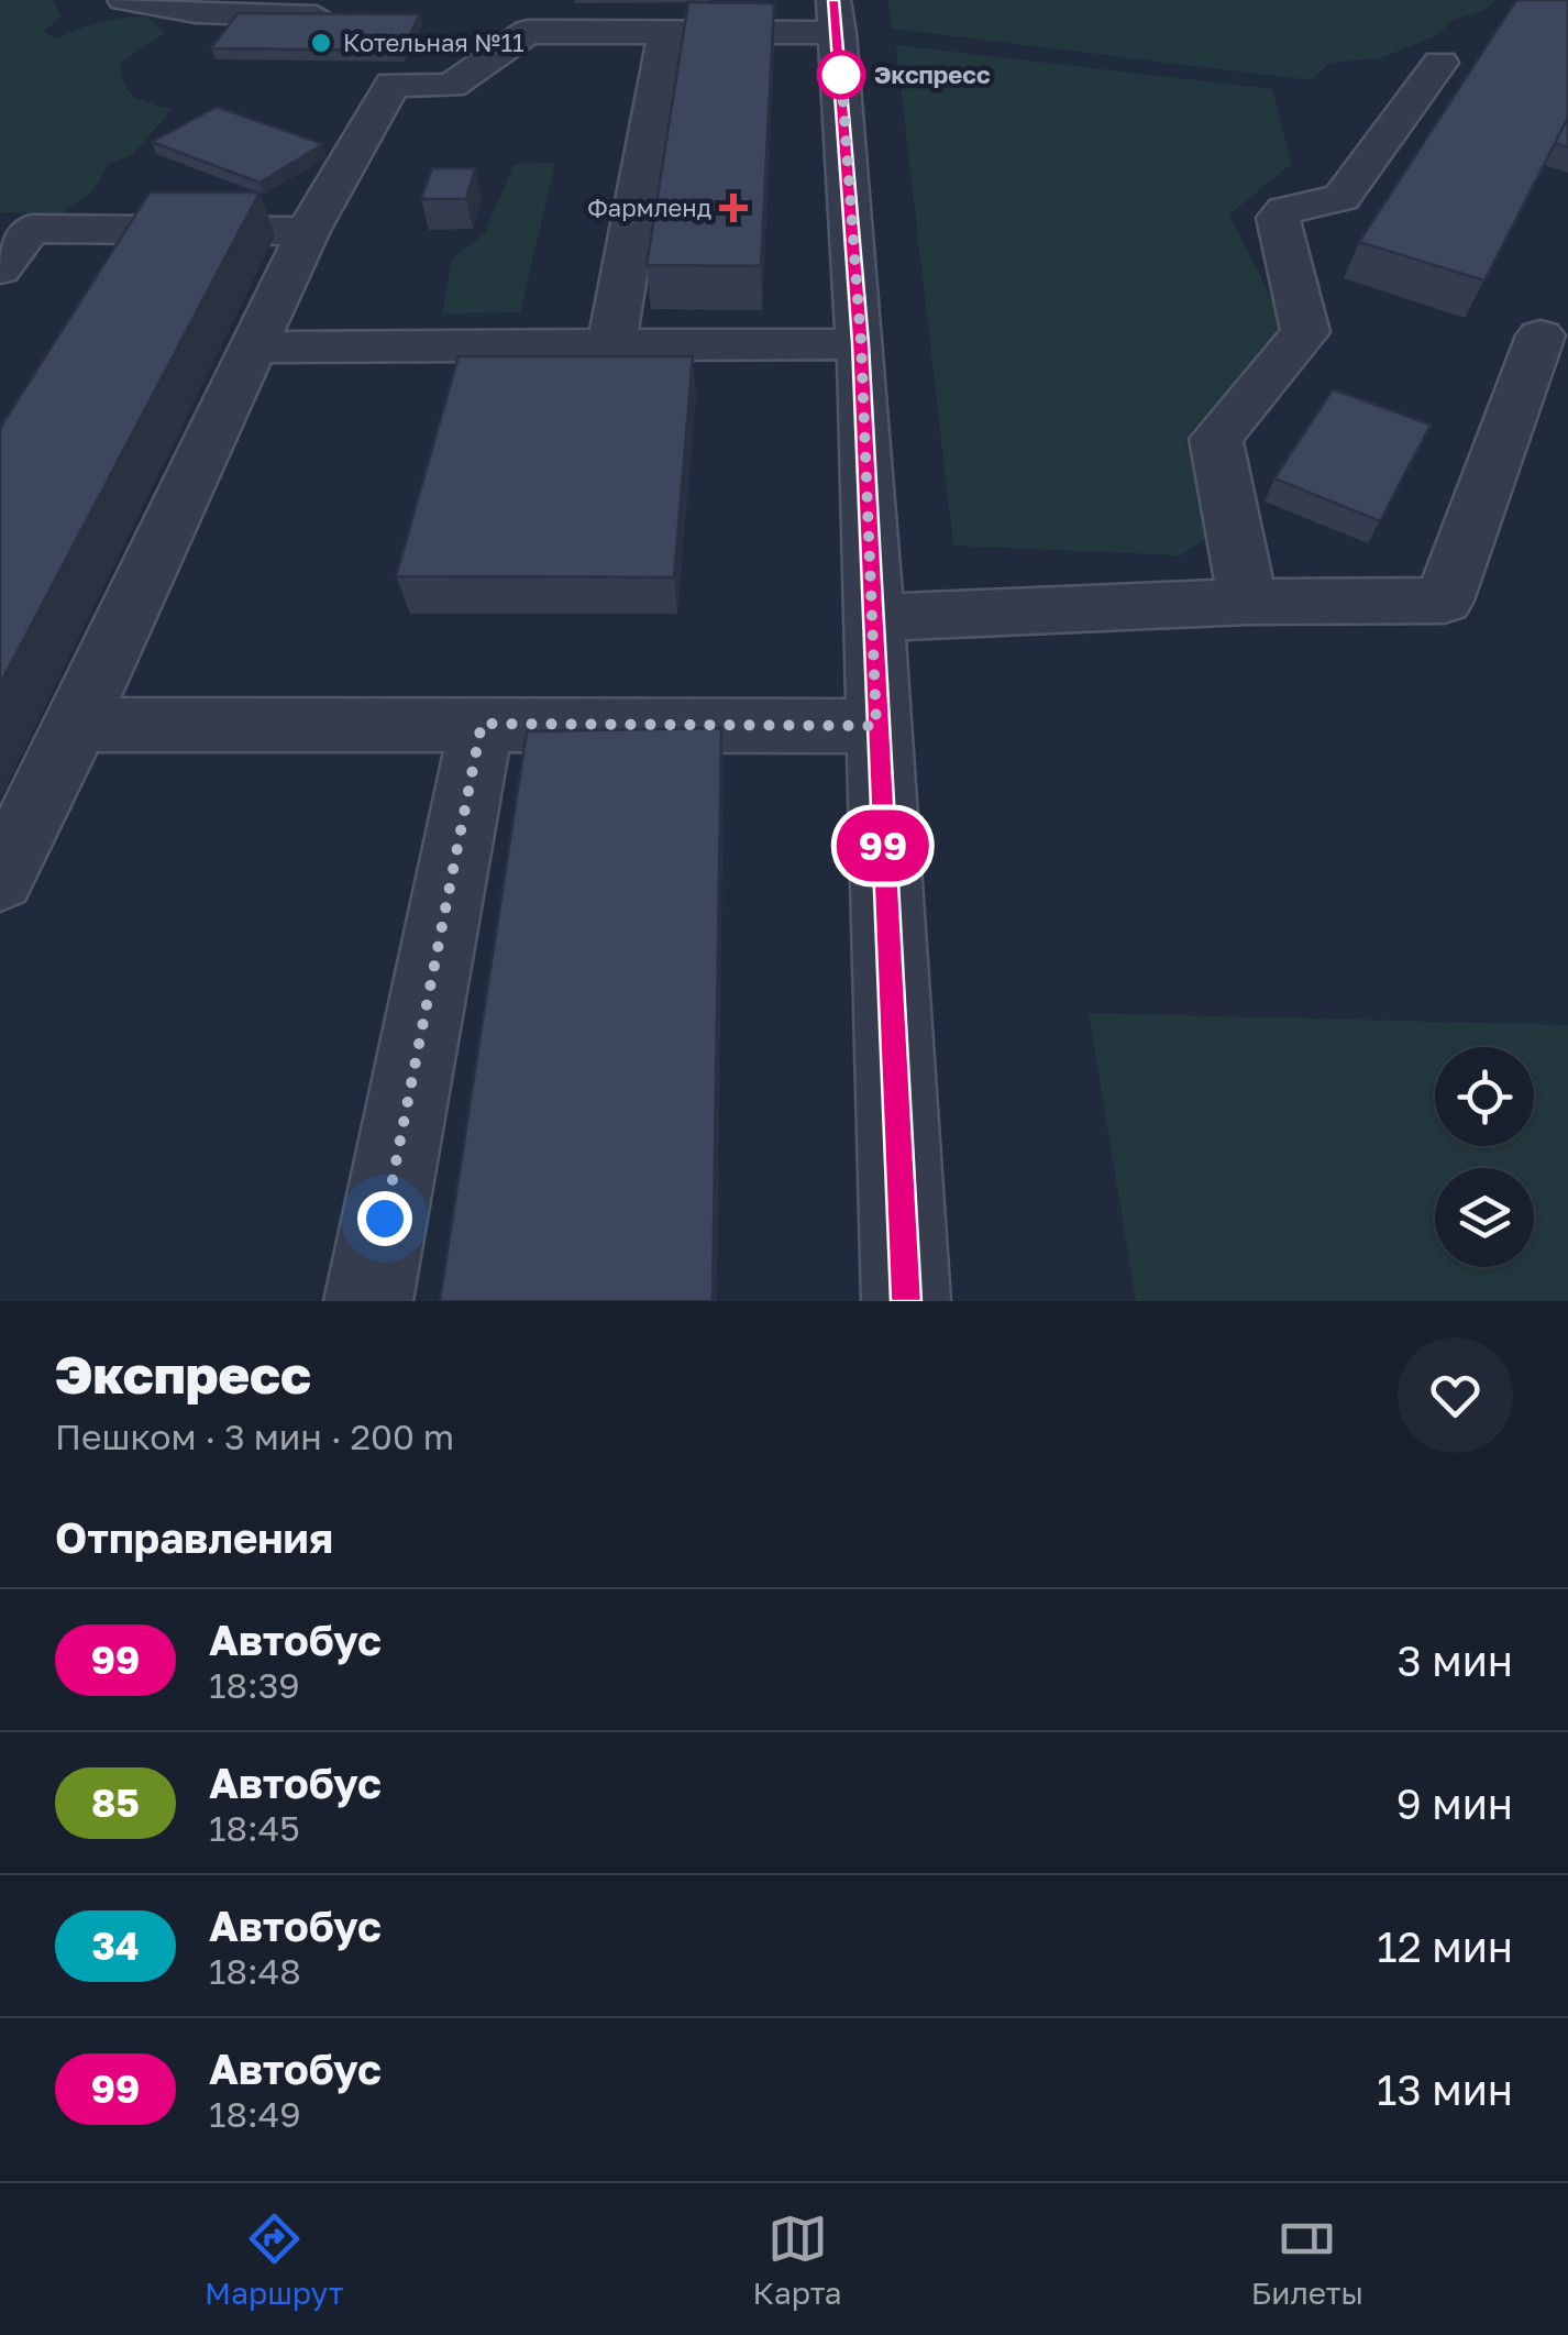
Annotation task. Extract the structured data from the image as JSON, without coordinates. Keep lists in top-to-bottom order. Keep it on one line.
{"places":{"other":["Котельная №11","Экспресс"],"health":["Фармленд"]},"lines":["bus line 99"],"page":{"on_map":"99","heading":[["Экспресс","Пешком · 3 мин · 200 m"],"Отправления"],"list":[{"mark":"99","name":"Автобус","note":"18:39","value":"3 мин"},{"mark":"85","name":"Автобус","note":"18:45","value":"9 мин"},{"mark":"34","name":"Автобус","note":"18:48","value":"12 мин"},{"mark":"99","name":"Автобус","note":"18:49","value":"13 мин"}],"tabs":["Маршрут","Карта","Билеты"]}}
